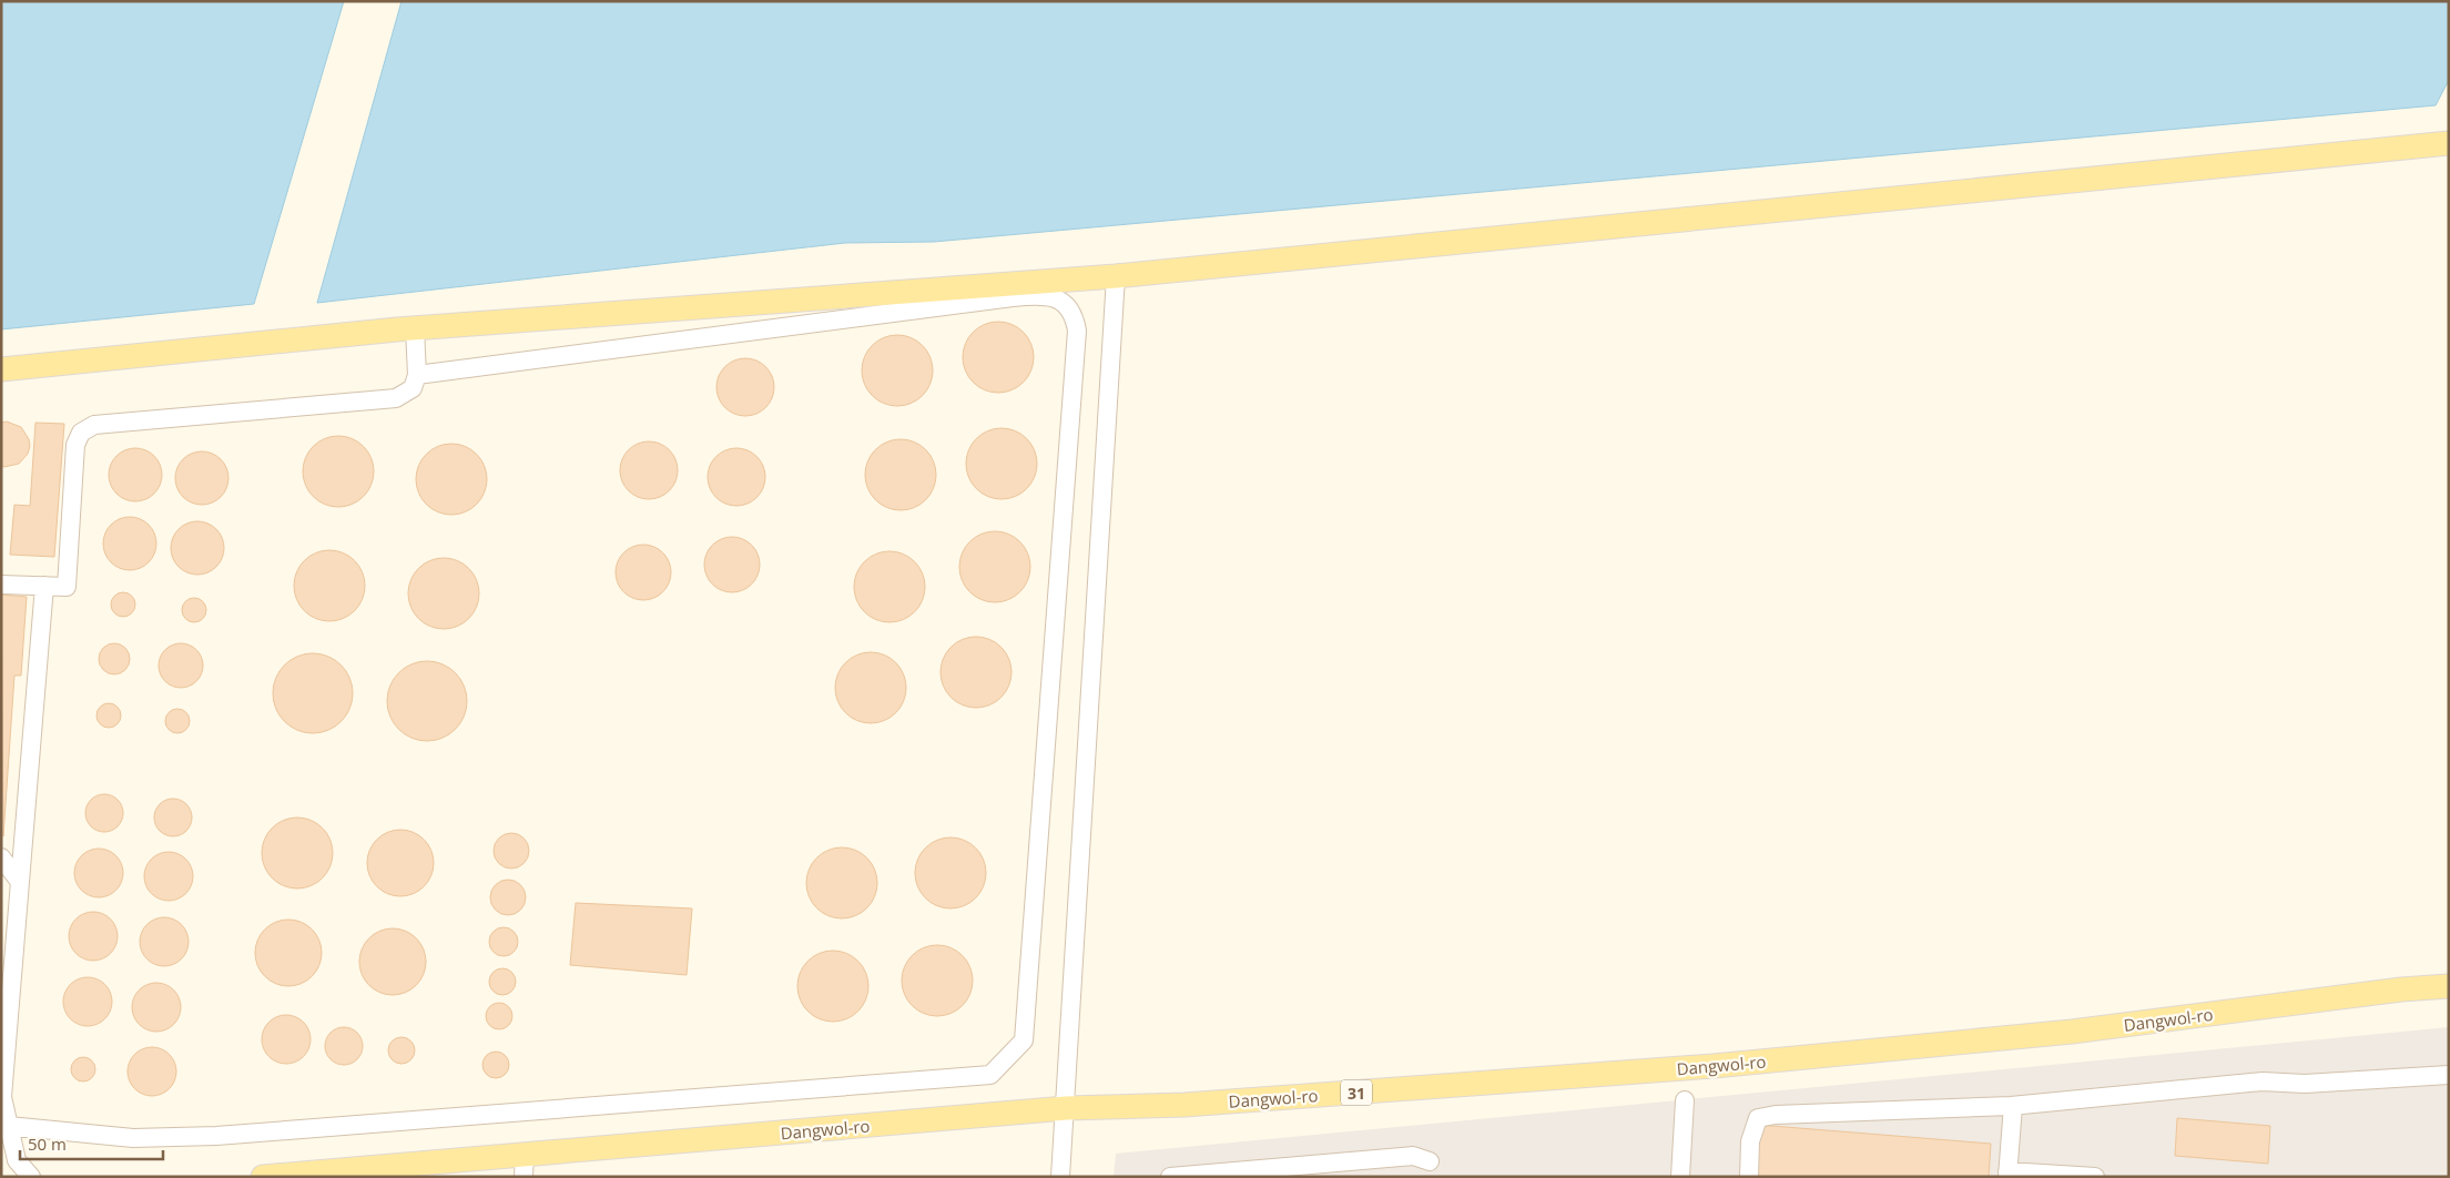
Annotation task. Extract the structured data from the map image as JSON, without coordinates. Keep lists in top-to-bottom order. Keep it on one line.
{"streets":{"main road":["Dangwol-ro","31"]},"scale_bar":"50 m"}
